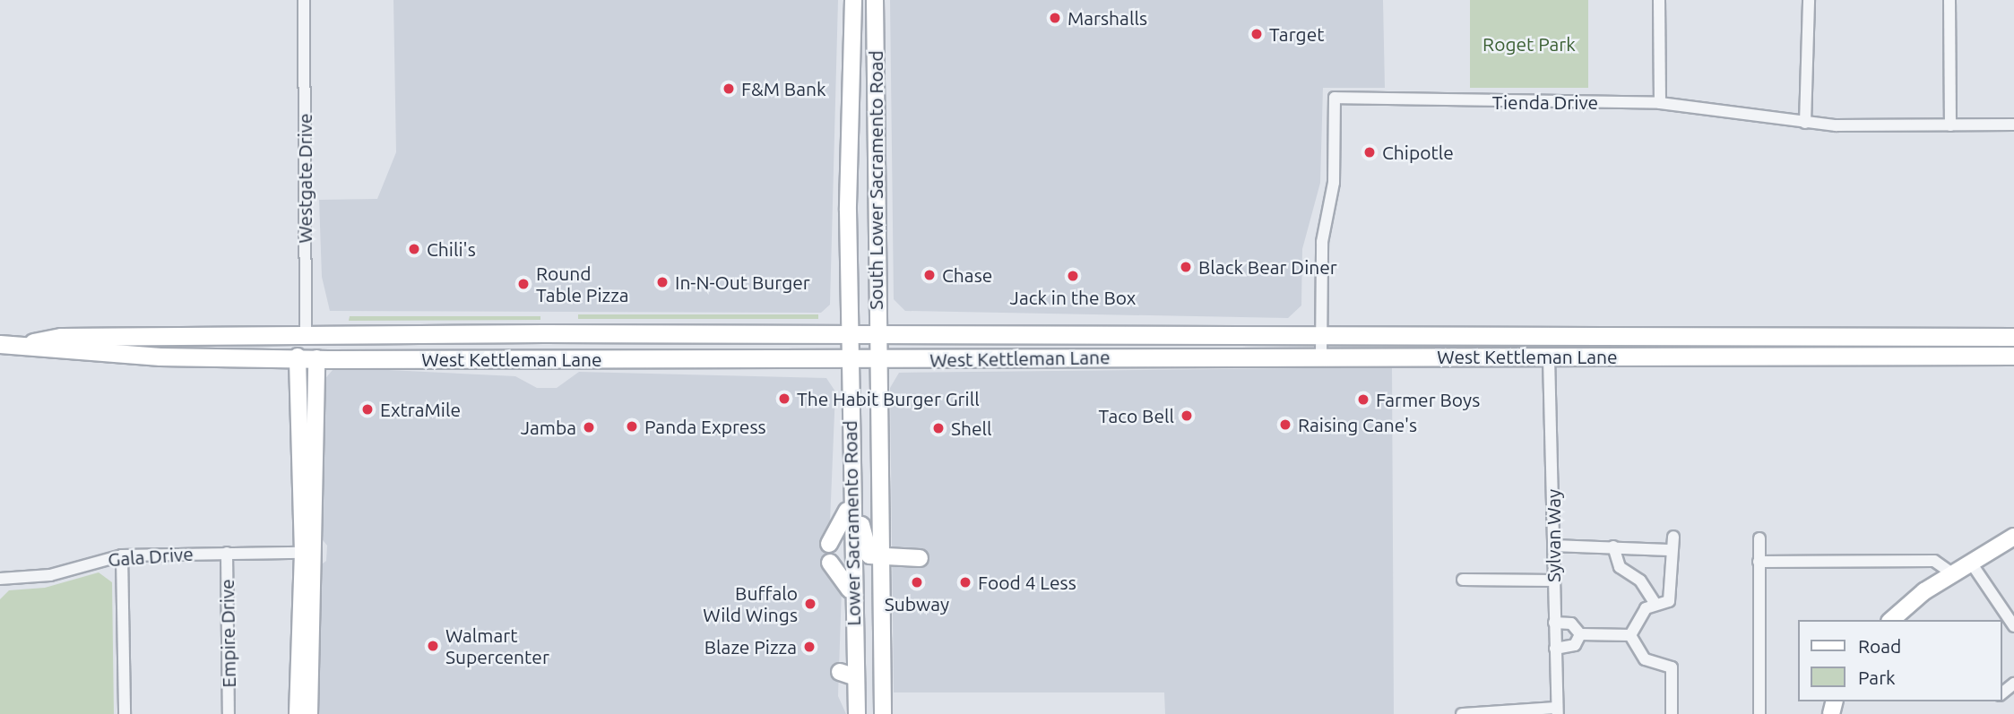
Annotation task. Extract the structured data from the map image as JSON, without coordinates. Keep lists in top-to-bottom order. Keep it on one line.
{"streets":{"main road":["Westgate Drive","South Lower Sacramento Road","West Kettleman Lane","Lower Sacramento Road"],"street":["Tienda Drive","Sylvan Way","Gala Drive","Empire Drive"]},"crossings":[["Tienda Drive","West Kettleman Lane"],["Westgate Drive","West Kettleman Lane"],["Westgate Drive","Gala Drive"],["South Lower Sacramento Road","West Kettleman Lane"],["South Lower Sacramento Road","Lower Sacramento Road"],["West Kettleman Lane","Lower Sacramento Road"],["West Kettleman Lane","Sylvan Way"],["Gala Drive","Empire Drive"]],"parks":["Roget Park"],"places":["Marshalls","Target","F&M Bank","Chipotle","Chili's","Black Bear Diner","Chase","Jack in the Box","In-N-Out Burger","Round Table Pizza","The Habit Burger Grill","Farmer Boys","ExtraMile","Taco Bell","Raising Cane's","Panda Express","Jamba","Shell","Subway","Food 4 Less","Buffalo Wild Wings","Walmart Supercenter","Blaze Pizza"],"legend":["Road","Park"]}
